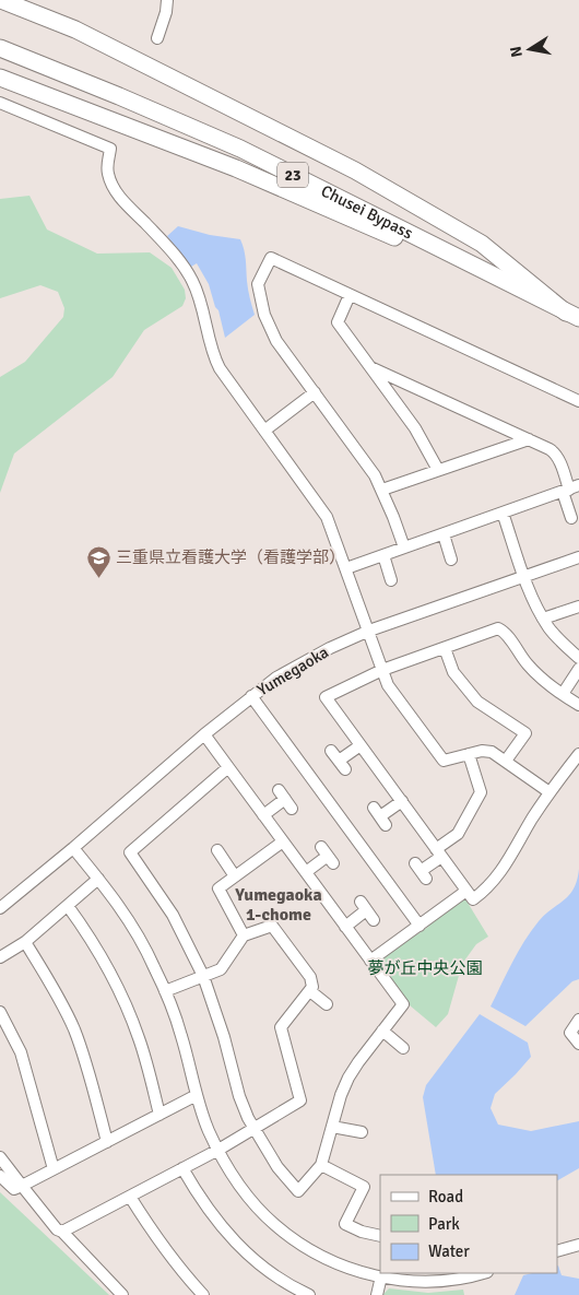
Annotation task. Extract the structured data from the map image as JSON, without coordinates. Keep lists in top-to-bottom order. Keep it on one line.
{"streets":{"highway":["23","Chusei Bypass"],"street":["Yumegaoka"]},"districts":["Yumegaoka 1-chome"],"parks":["夢が丘中央公園"],"places":{"school or university":["三重県立看護大学（看護学部）"]},"legend":["Road","Park","Water"],"north":"left"}
